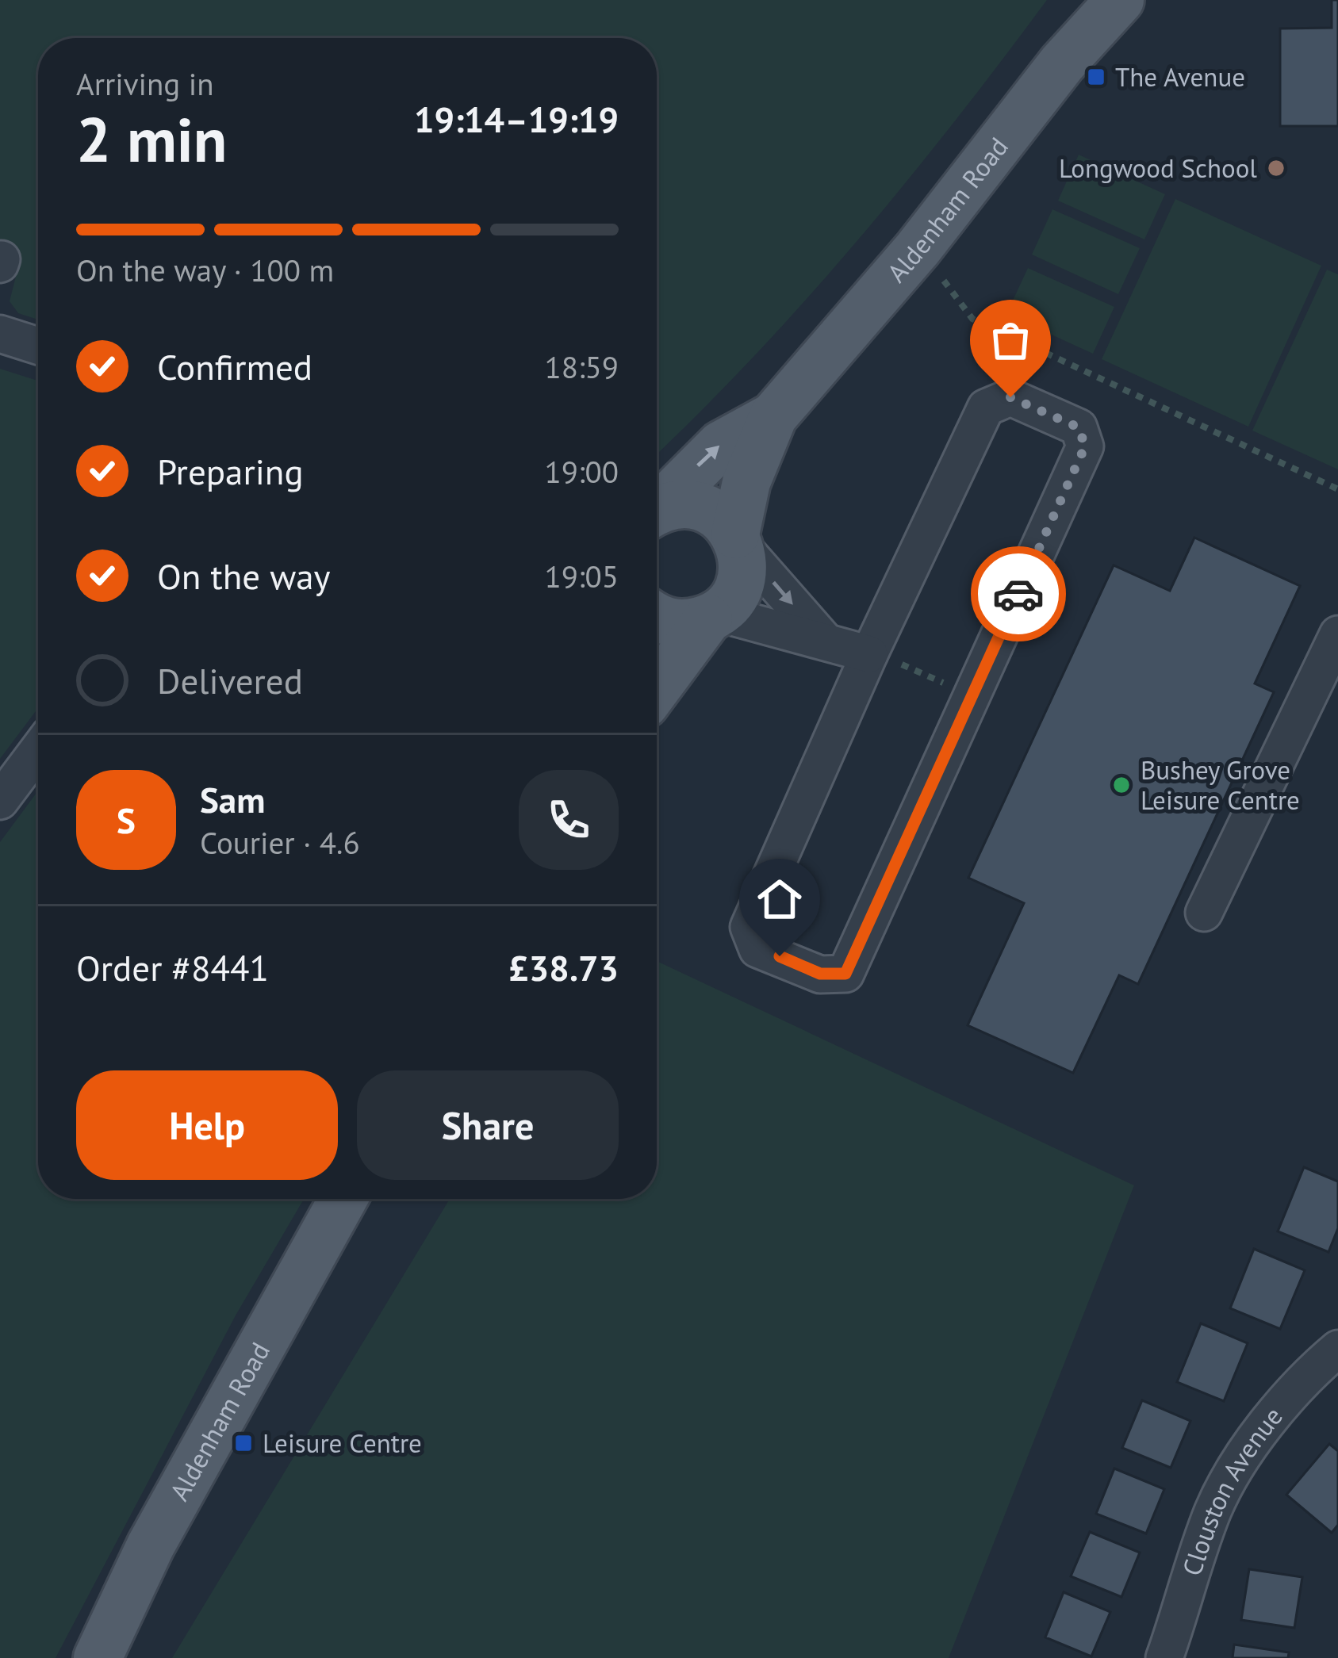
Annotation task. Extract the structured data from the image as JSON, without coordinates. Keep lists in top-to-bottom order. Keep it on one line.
{"streets":{"main road":["Aldenham Road"],"street":["Clouston Avenue"]},"places":{"transit":["The Avenue","Leisure Centre"],"other":["Longwood School","Bushey Grove Leisure Centre"]},"page":{"heading":["2 min","Arriving in","19:14–19:19"],"panel":["Sam","Courier · 4.6","Order #8441","£38.73"],"bar":"On the way · 100 m","list":[["Confirmed","18:59"],["Preparing","19:00"],["On the way","19:05"],"Delivered"],"round":"S","buttons":["Help","Share"]}}
